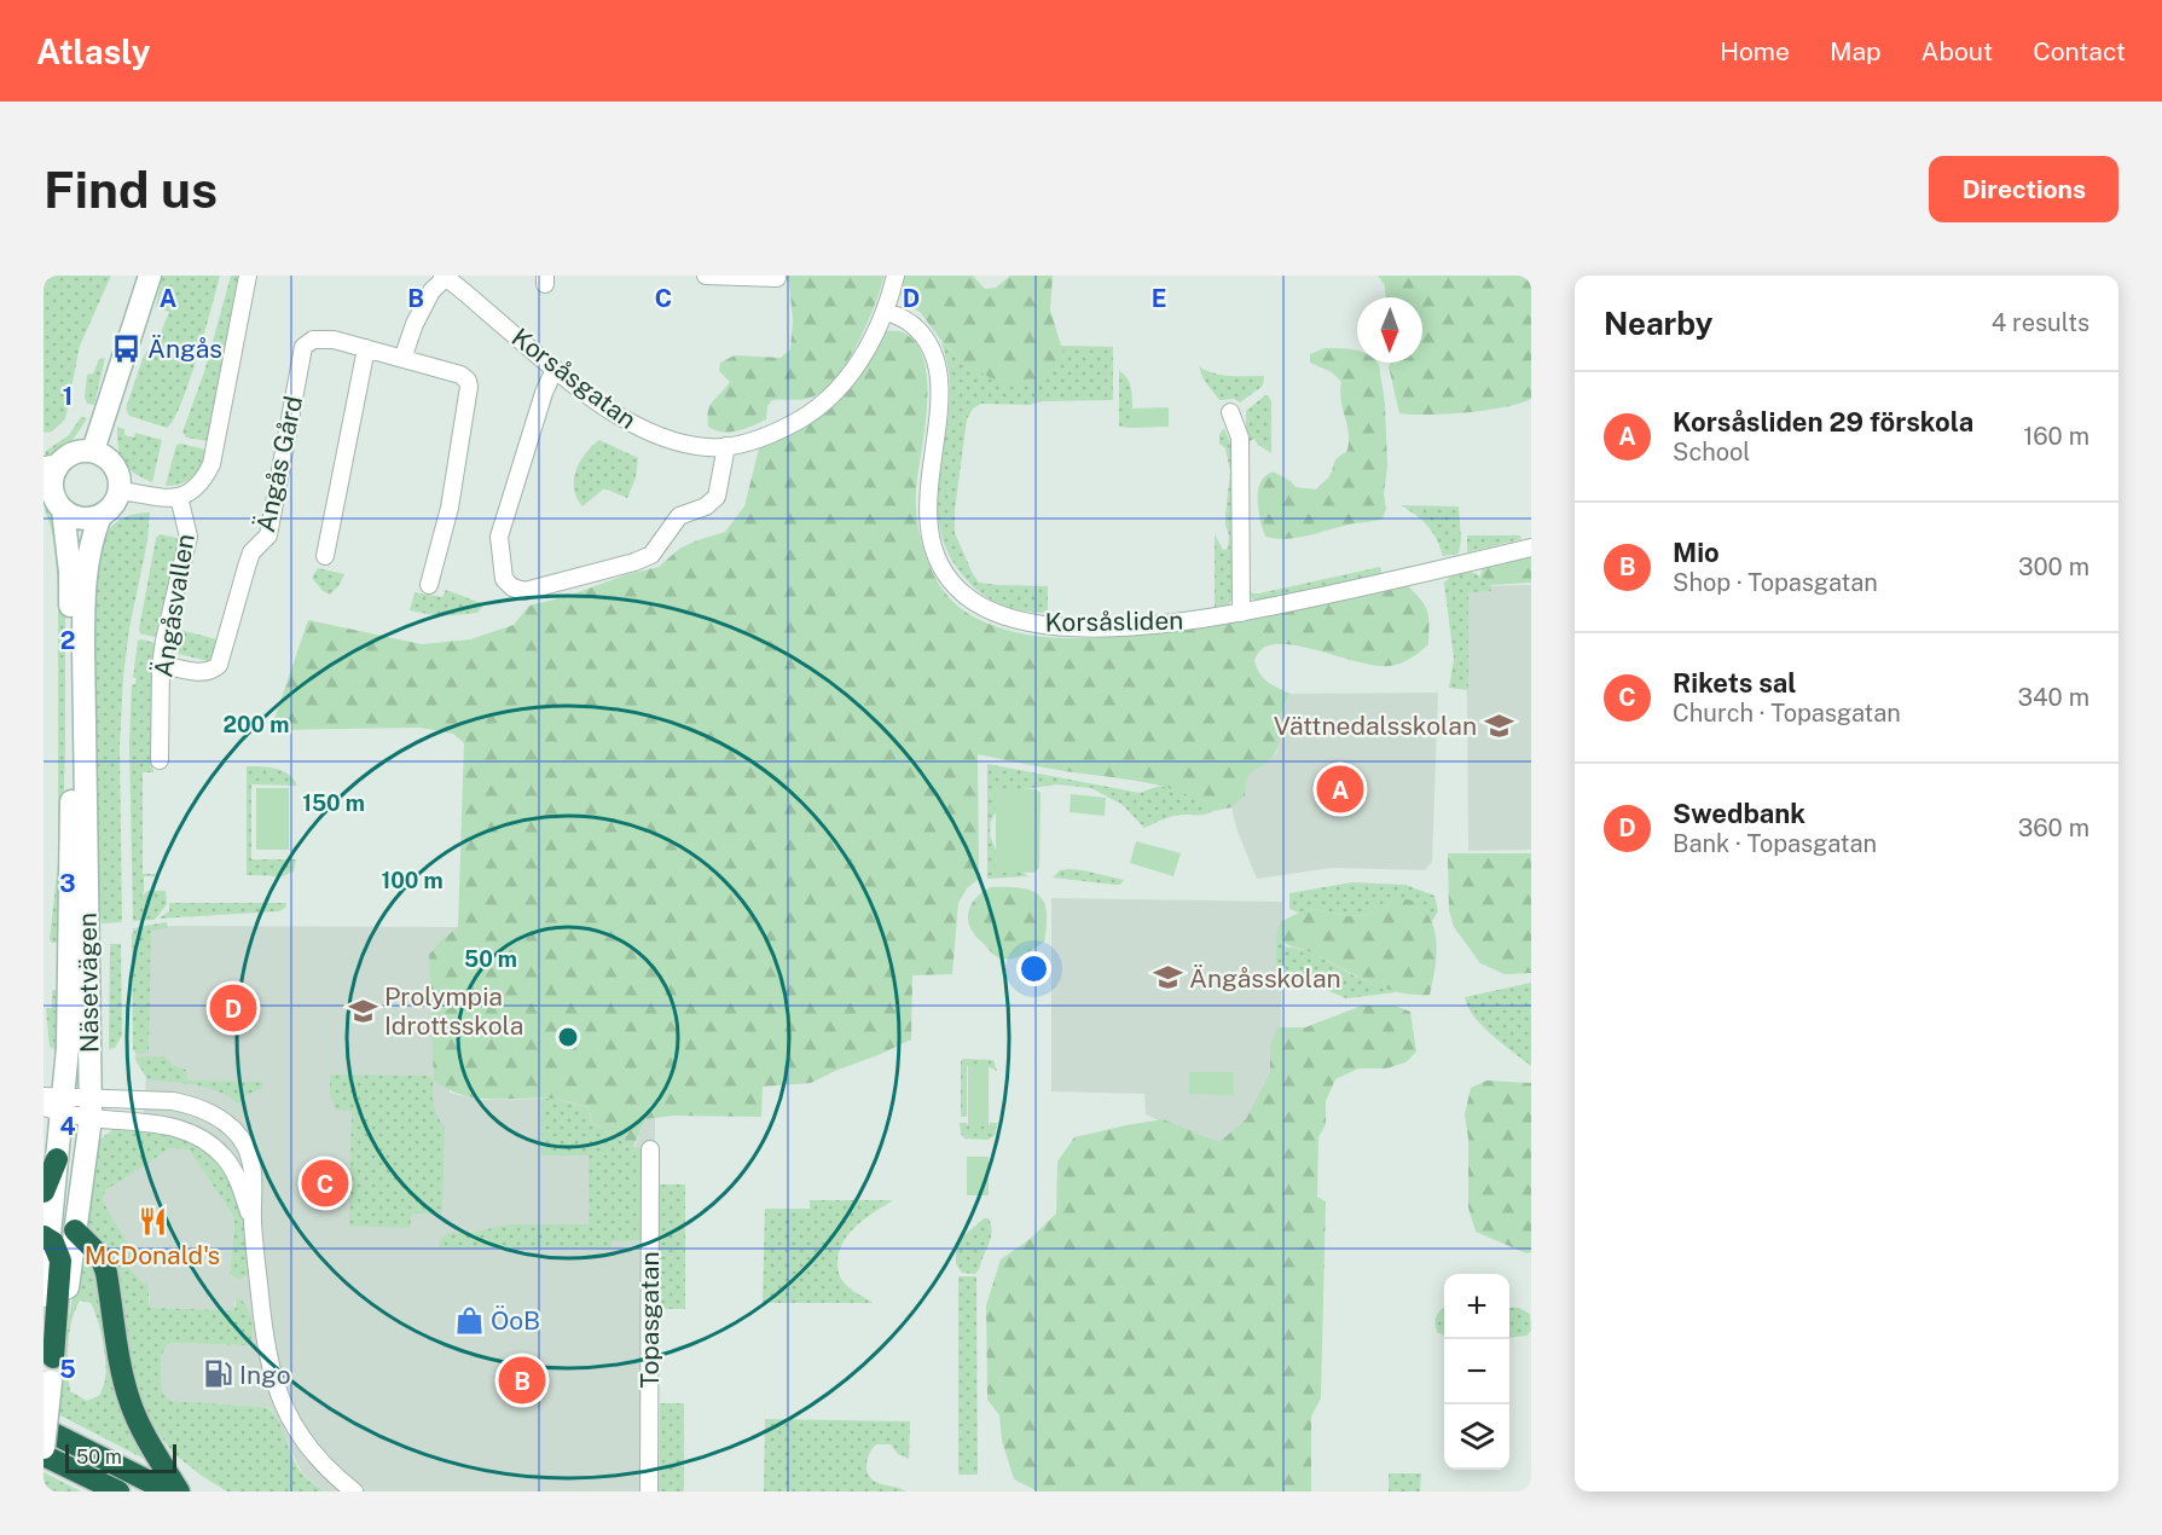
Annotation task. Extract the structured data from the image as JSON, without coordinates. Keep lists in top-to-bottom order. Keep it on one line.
{"streets":{"street":["Korsåsgatan","Ängås Gård","Ängåsvallen","Korsåsliden","Näsetvägen","Topasgatan"]},"crossings":[["Korsåsgatan","Korsåsliden"],["Ängås Gård","Ängåsvallen"],["Ängåsvallen","Näsetvägen"]],"places":{"bus stop":["Ängås"],"school or university":["Vättnedalsskolan","Ängåsskolan","Prolympia Idrottsskola"],"restaurant":["McDonald's"],"shop":["ÖoB"],"fuel station":["Ingo"]},"scale_bar":"50 m","north":"bottom","page":{"header":"Atlasly","nav":["Home","Map","About","Contact"],"buttons":"Directions","title":"Find us","heading":["Nearby","4 results"],"list":[{"mark":"A","name":"Korsåsliden 29 förskola","note":"School","value":"160 m"},{"mark":"B","name":"Mio","note":"Shop · Topasgatan","value":"300 m"},{"mark":"C","name":"Rikets sal","note":"Church · Topasgatan","value":"340 m"},{"mark":"D","name":"Swedbank","note":"Bank · Topasgatan","value":"360 m"}],"pins":["A","D","C","B"],"map_buttons":["+","−"],"scale":"50 m"},"grid":{"columns":["A","B","C","D","E"],"rows":["1","2","3","4","5"]},"rings":["200 m","150 m","100 m","50 m"]}
